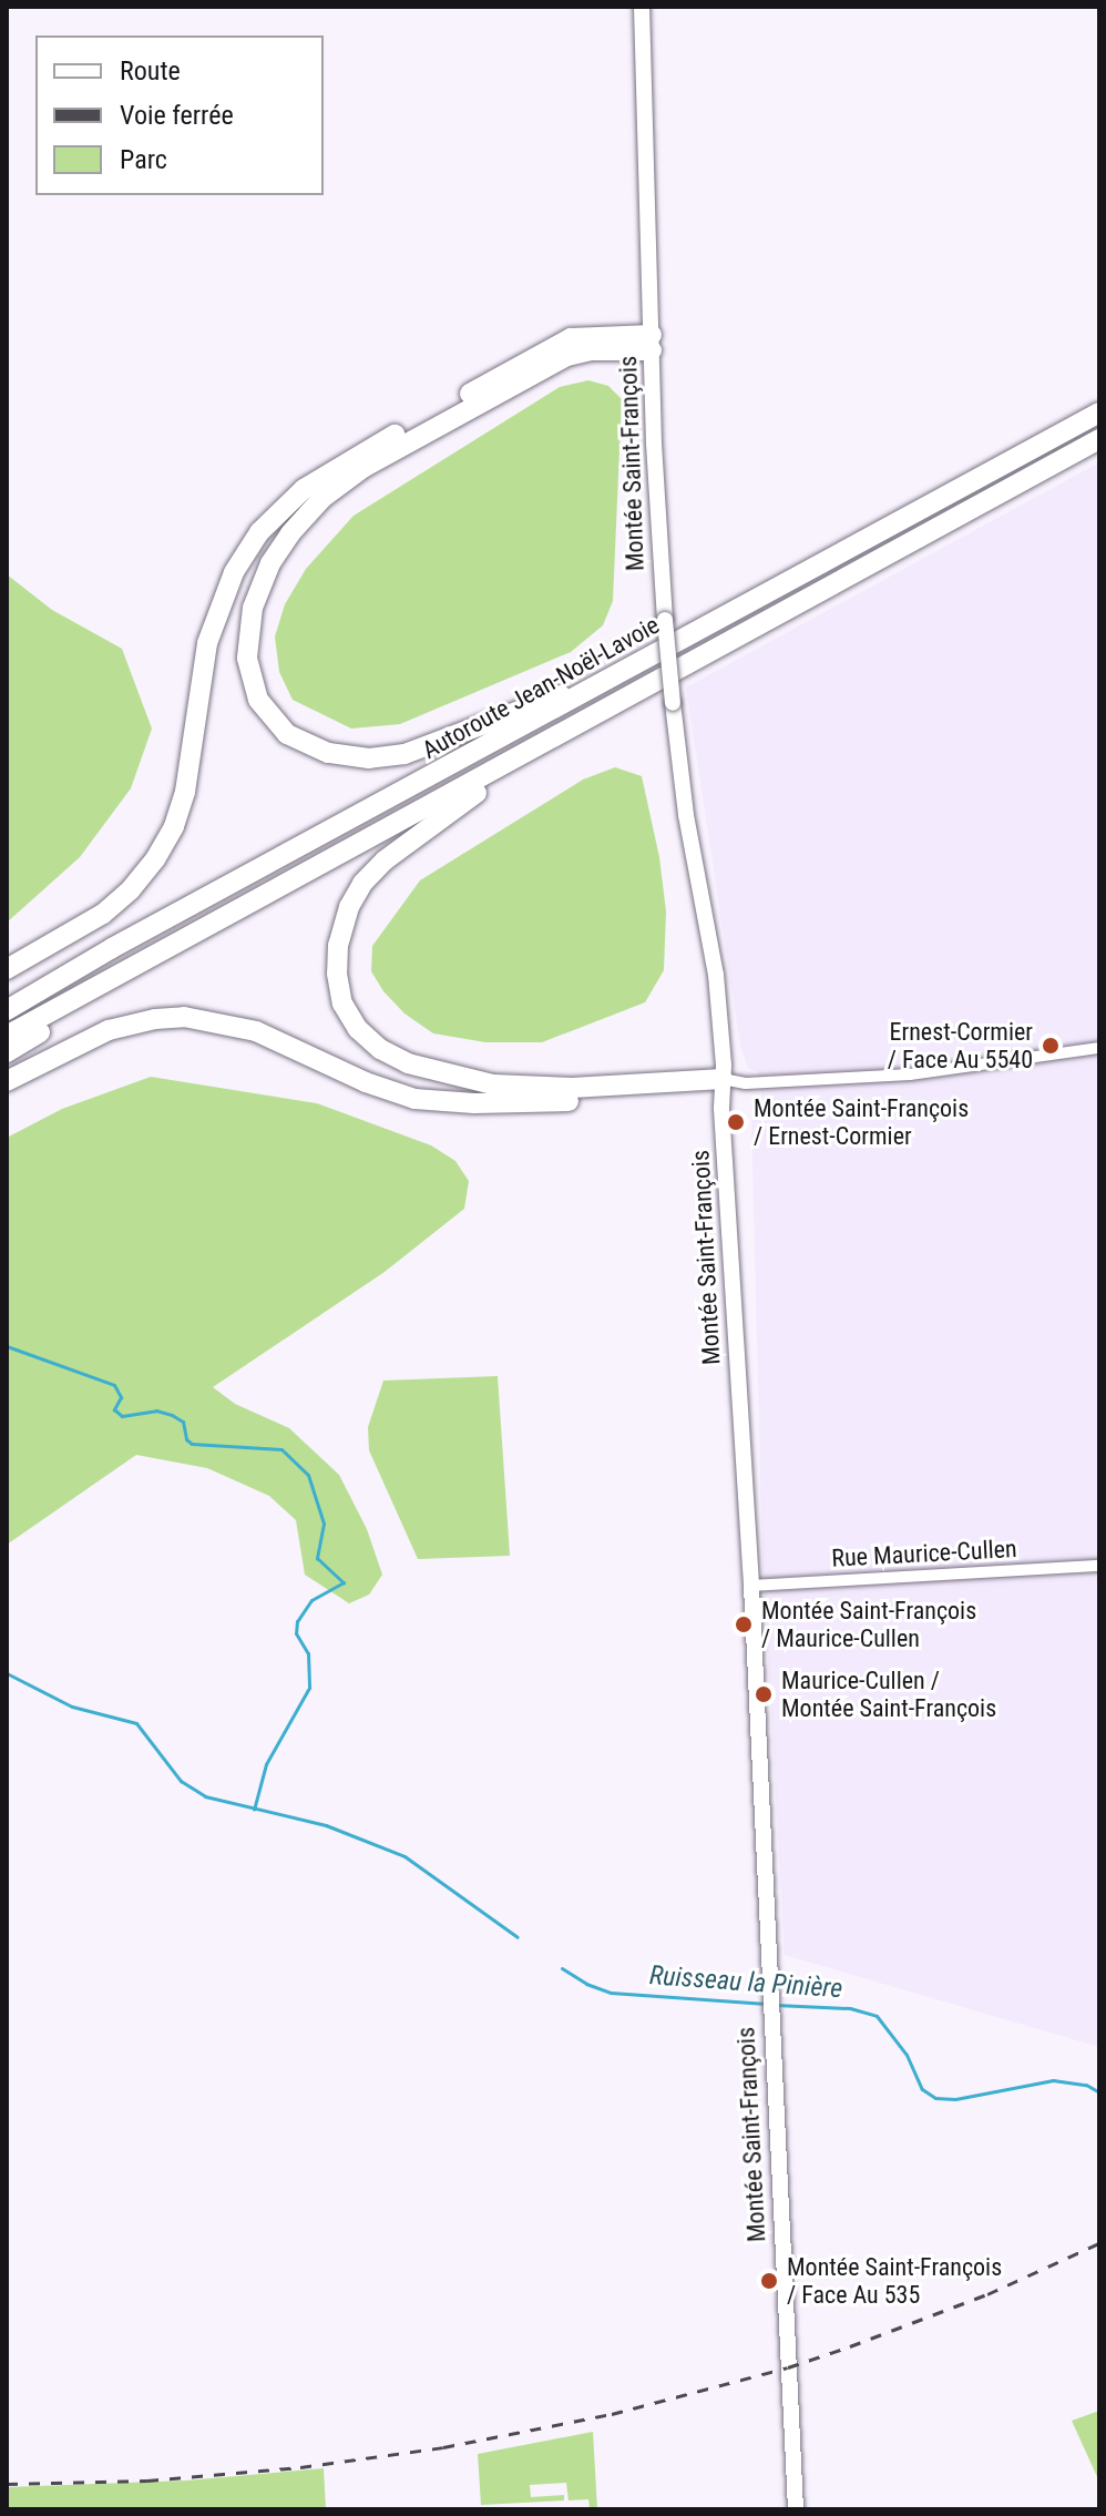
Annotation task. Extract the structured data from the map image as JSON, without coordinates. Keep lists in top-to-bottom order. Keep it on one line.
{"streets":{"highway":["Autoroute Jean-Noël-Lavoie"],"street":["Montée Saint-François","Rue Maurice-Cullen"]},"crossings":[["Montée Saint-François","Rue Maurice-Cullen"]],"water":["Ruisseau la Pinière"],"places":["Ernest-Cormier / Face Au 5540","Montée Saint-François / Ernest-Cormier","Montée Saint-François / Maurice-Cullen","Maurice-Cullen / Montée Saint-François","Montée Saint-François / Face Au 535"],"legend":["Route","Voie ferrée","Parc"]}
